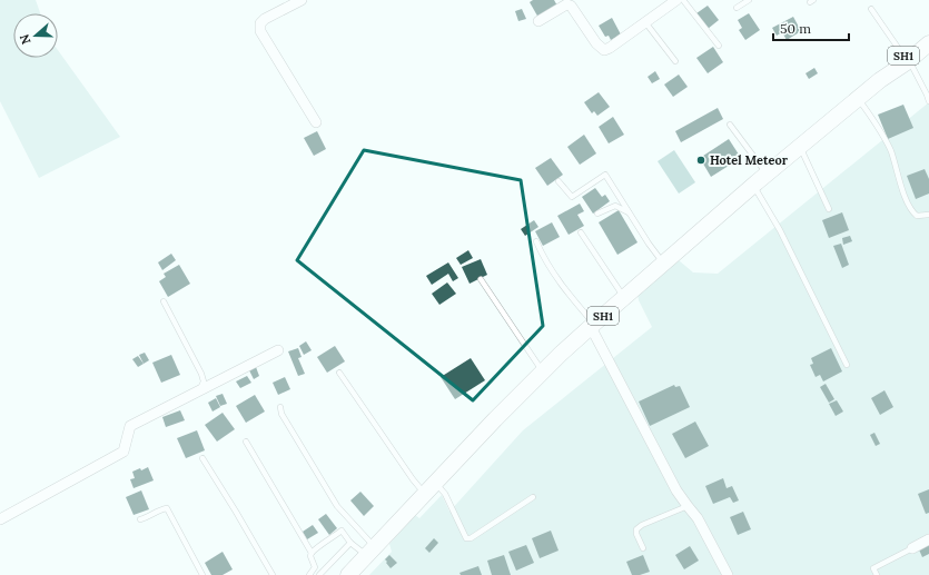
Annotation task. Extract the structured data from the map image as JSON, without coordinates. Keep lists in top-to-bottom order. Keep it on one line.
{"streets":{"main road":["SH1"]},"places":["Hotel Meteor"],"scale_bar":"50 m","north":"left"}
